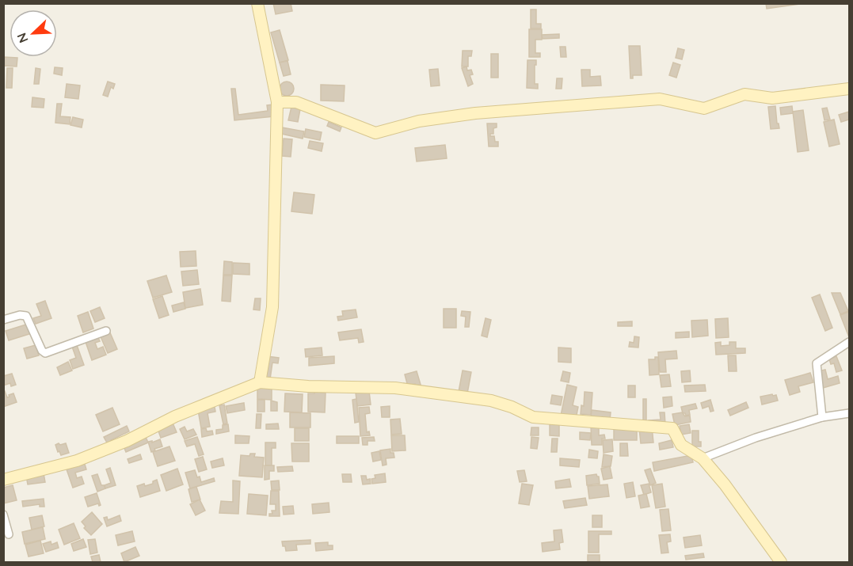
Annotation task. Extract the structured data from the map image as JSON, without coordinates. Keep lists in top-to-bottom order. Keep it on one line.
{"north":"bottom left"}
